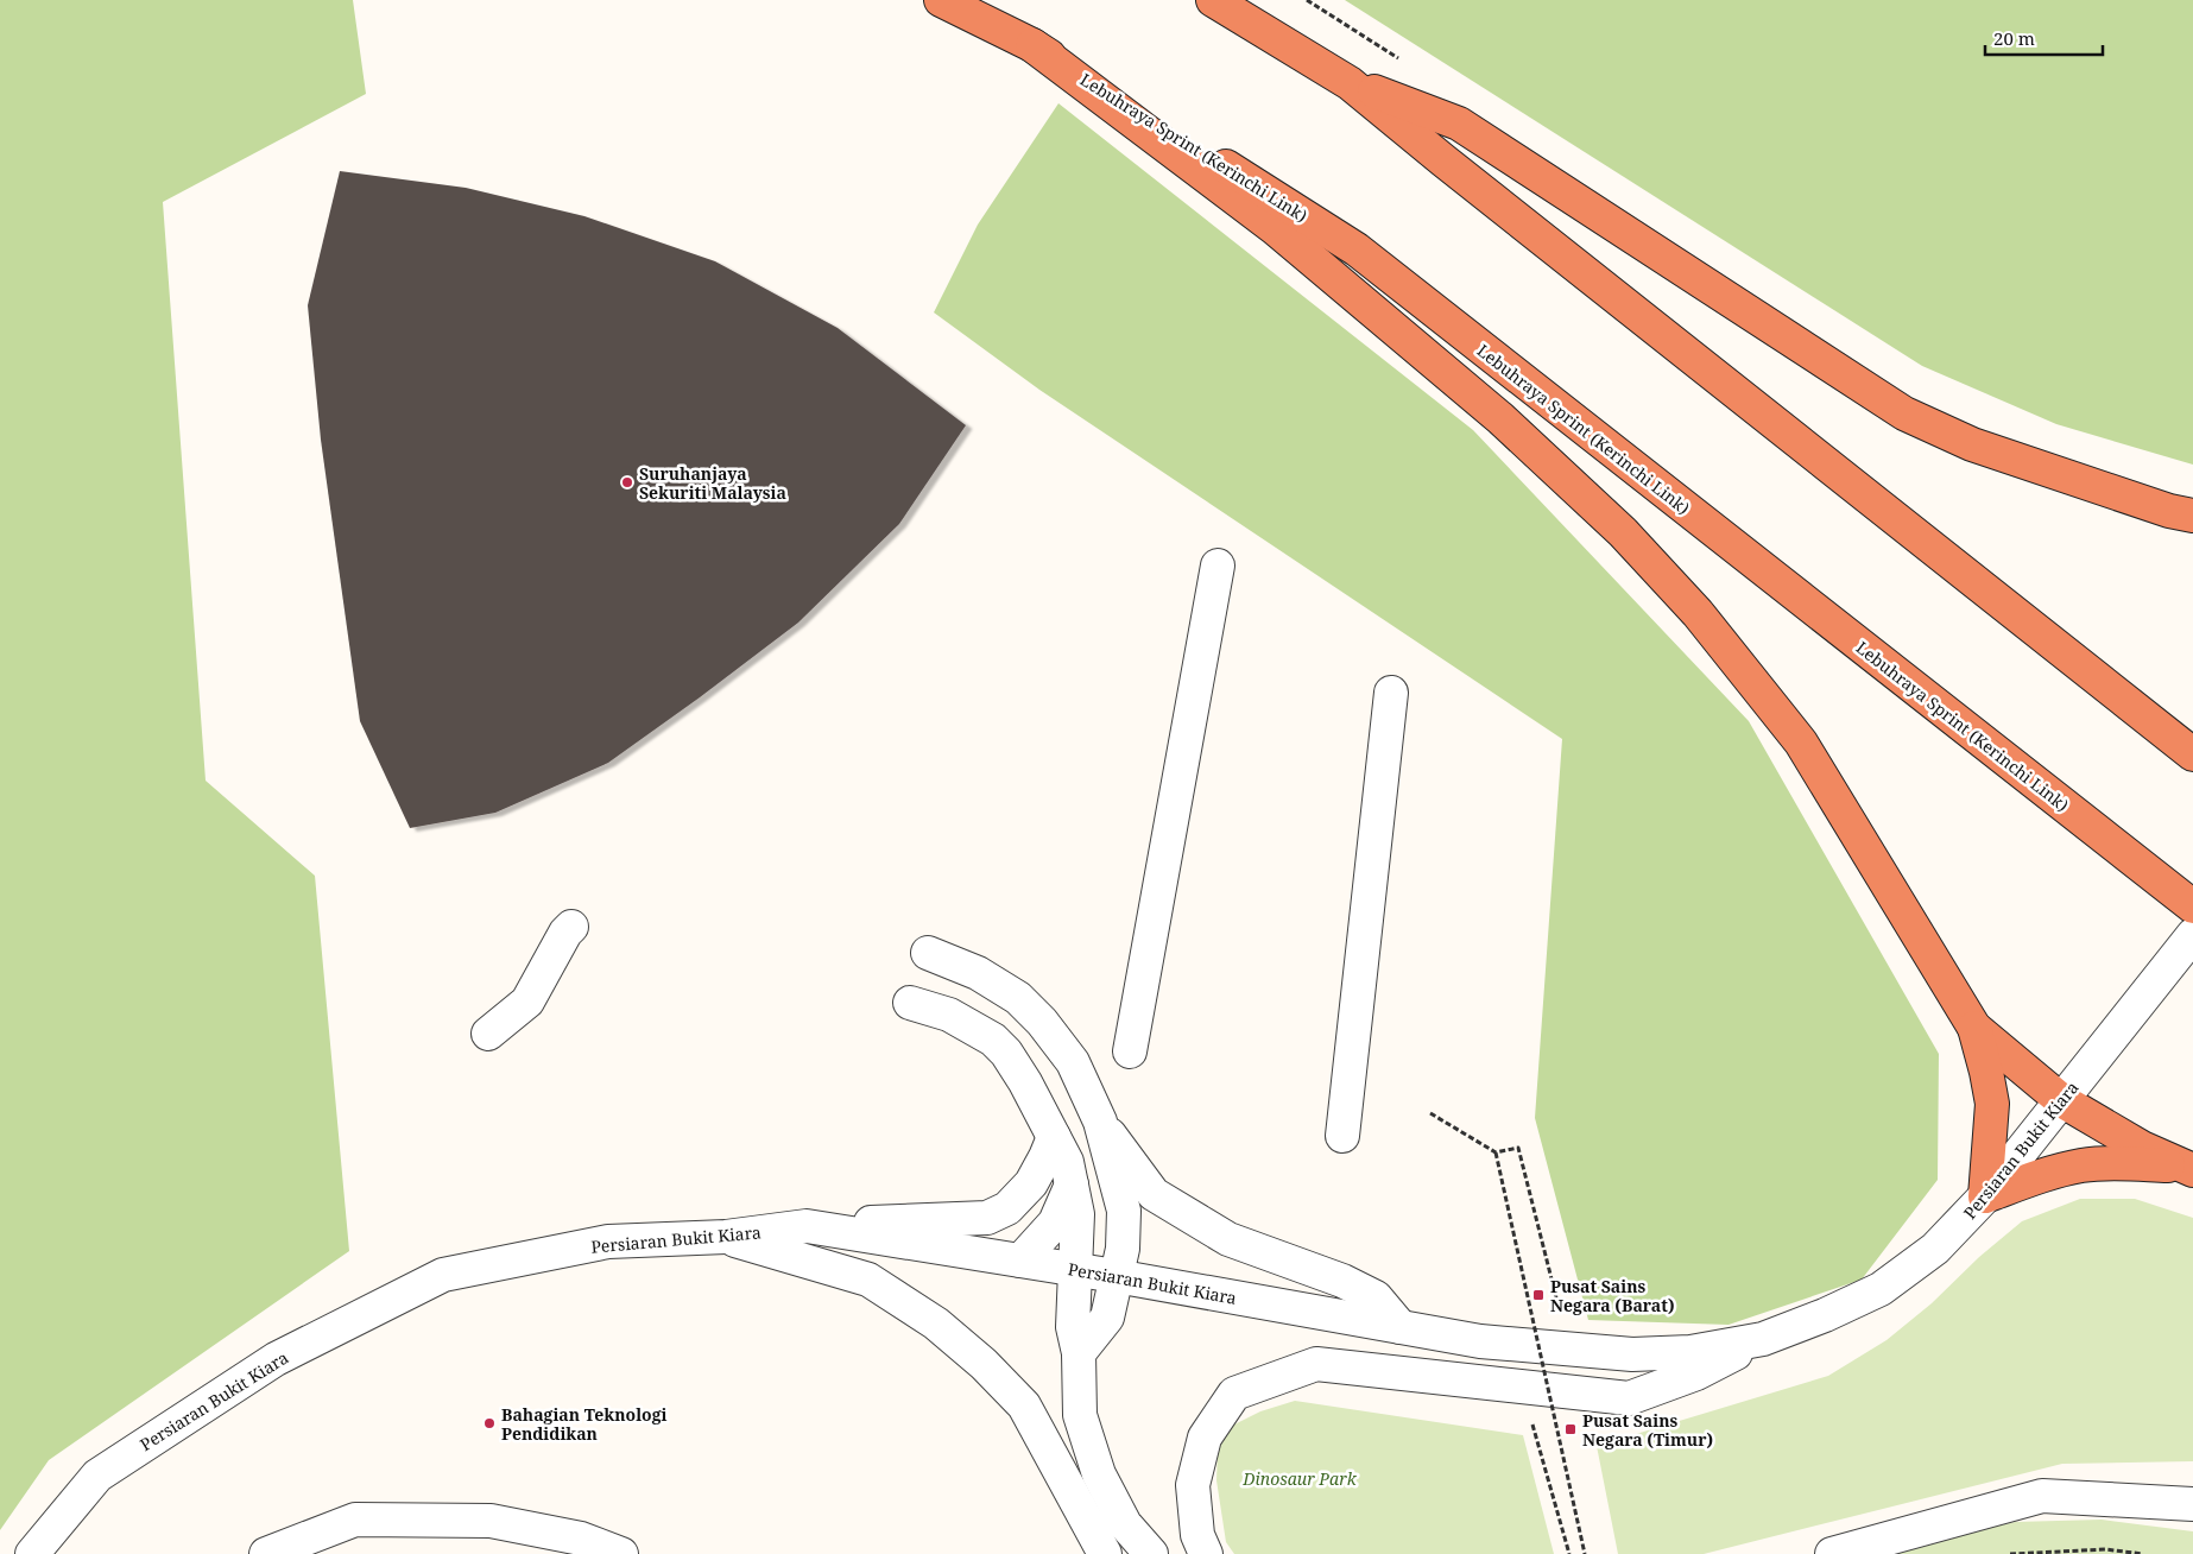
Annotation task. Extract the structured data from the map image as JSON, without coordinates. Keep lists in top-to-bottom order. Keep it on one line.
{"streets":{"highway":["Lebuhraya Sprint (Kerinchi Link)"],"street":["Persiaran Bukit Kiara"]},"parks":["Dinosaur Park"],"places":{"other":["Suruhanjaya Sekuriti Malaysia","Bahagian Teknologi Pendidikan"],"transit":["Pusat Sains Negara (Barat)","Pusat Sains Negara (Timur)"]},"scale_bar":"20 m"}
